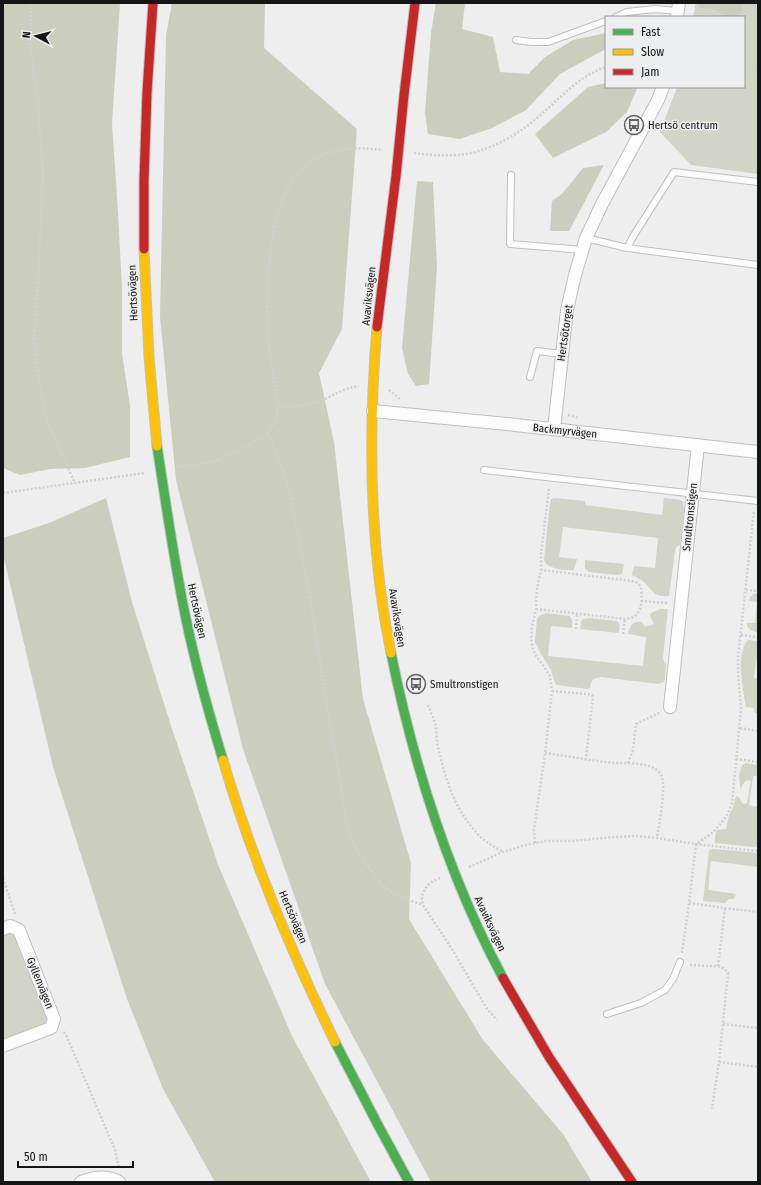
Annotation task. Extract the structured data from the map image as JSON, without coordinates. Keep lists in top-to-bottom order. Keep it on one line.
{"streets":{"street":["Hertsövägen","Avaviksvägen","Hertsötorget","Backmyrvägen","Smultronstigen","Gyllenvägen"]},"crossings":[["Avaviksvägen","Backmyrvägen"],["Hertsötorget","Backmyrvägen"],["Backmyrvägen","Smultronstigen"]],"places":{"bus stop":["Hertsö centrum","Smultronstigen"]},"legend":["Fast","Slow","Jam"],"scale_bar":"50 m","north":"left"}
